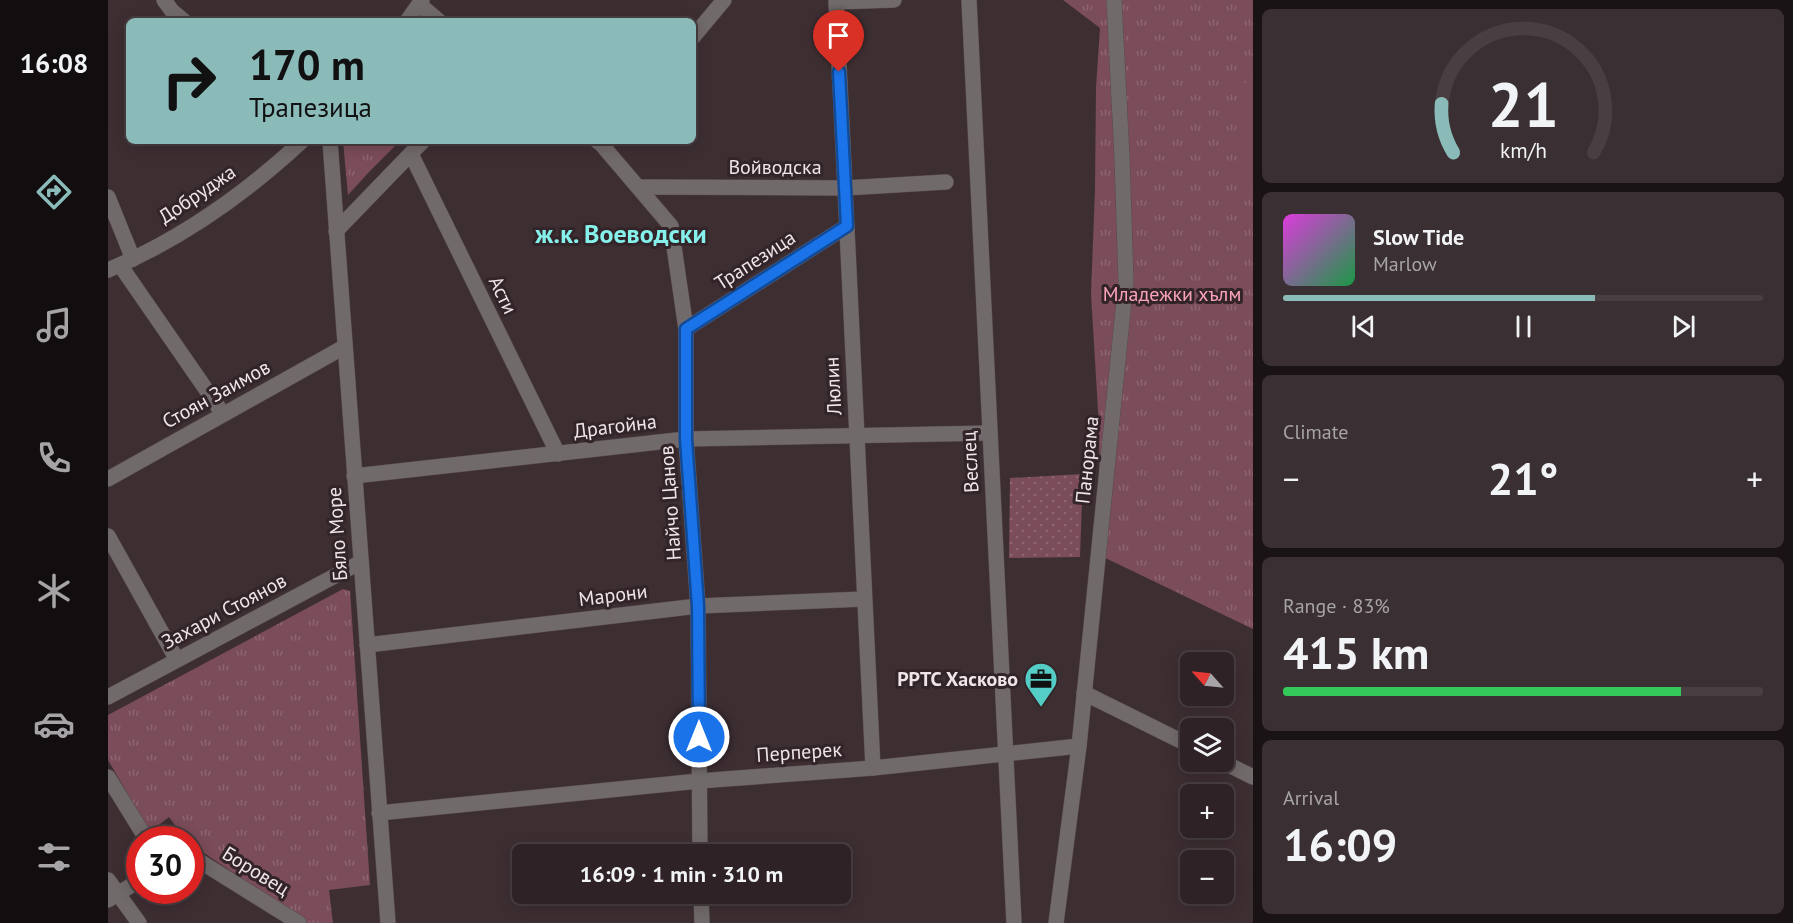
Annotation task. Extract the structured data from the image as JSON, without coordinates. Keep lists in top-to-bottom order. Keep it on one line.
{"streets":{"street":["Войводска","Добруджа","Трапезица","Асти","Люлин","Стоян Заимов","Драгойна","Панорама","Веслец","Найчо Цанов","Бяло Море","Марони","Захари Стоянов","Перперек","Боровец"]},"crossings":[["Войводска","Люлин"],["Войводска","Найчо Цанов"],["Трапезица","Люлин"],["Трапезица","Найчо Цанов"],["Асти","Драгойна"],["Люлин","Драгойна"],["Люлин","Марони"],["Люлин","Перперек"],["Стоян Заимов","Бяло Море"],["Драгойна","Веслец"],["Драгойна","Найчо Цанов"],["Драгойна","Бяло Море"],["Панорама","Перперек"],["Веслец","Перперек"],["Найчо Цанов","Марони"],["Найчо Цанов","Перперек"],["Бяло Море","Марони"],["Бяло Море","Захари Стоянов"],["Бяло Море","Перперек"]],"districts":["ж.к. Воеводски"],"parks":["Младежки хълм"],"places":{"office":["РРТС Хасково"]},"north":"top left","page":{"tabs":"16:08","turn":["170 m","Трапезица"],"song":["Slow Tide","Marlow"],"tile":["Climate",["Range · 83%","415 km"],["Arrival","16:09"]],"heat":["−","21°","+"],"map_buttons":["+","−"],"limit":"30","trip":"16:09 · 1 min · 310 m","gauge":["21","km/h"]}}
